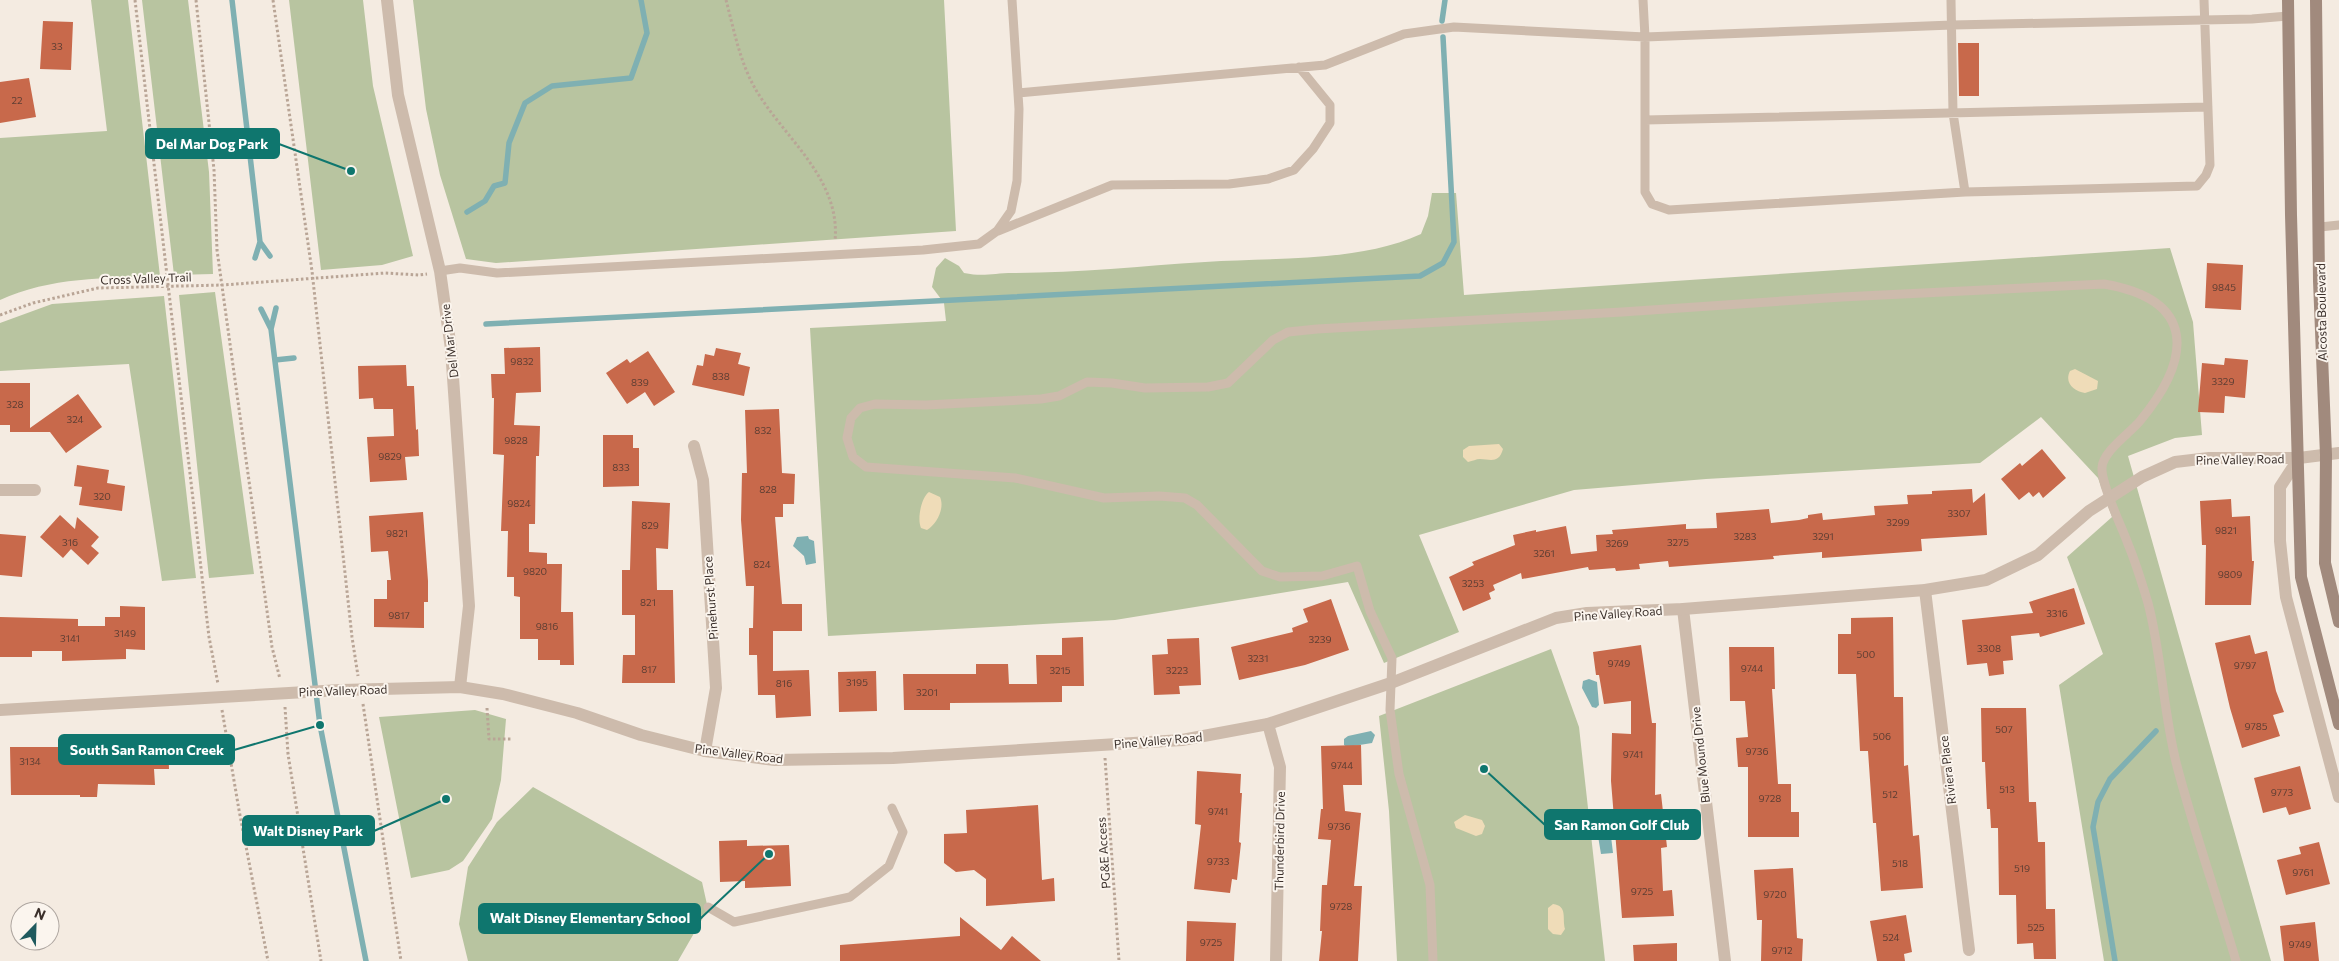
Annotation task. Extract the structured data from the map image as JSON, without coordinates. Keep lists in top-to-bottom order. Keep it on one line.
{"streets":{"main road":["Alcosta Boulevard"],"street":["Del Mar Drive","Pine Valley Road","Pinehurst Place","Blue Mound Drive","Riviera Place","Thunderbird Drive"],"path":["Cross Valley Trail","PG&E Access"]},"crossings":[["Cross Valley Trail","Del Mar Drive"],["Alcosta Boulevard","Pine Valley Road"],["Del Mar Drive","Pine Valley Road"],["Pine Valley Road","Pinehurst Place"],["Pine Valley Road","Blue Mound Drive"],["Pine Valley Road","Riviera Place"],["Pine Valley Road","Thunderbird Drive"],["Pine Valley Road","PG&E Access"]],"places":["Del Mar Dog Park","South San Ramon Creek","San Ramon Golf Club","Walt Disney Park","Walt Disney Elementary School"],"house_numbers":["33","22","9845","9832","838","3329","839","328","324","832","9828","9829","833","828","320","9824","3307","3299","829","9821","9821","3283","3291","316","3275","3269","3261","824","9820","9809","3253","821","3316","9817","9816","3149","3141","3239","3308","500","3231","9749","9797","9744","817","3215","3223","3195","816","3201","9785","507","506","9736","9741","3134","9744","513","9773","512","9728","9741","9736","9733","518","519","9761","9725","9720","9728","525","524","9725","9749","9712"],"north":"top right"}
